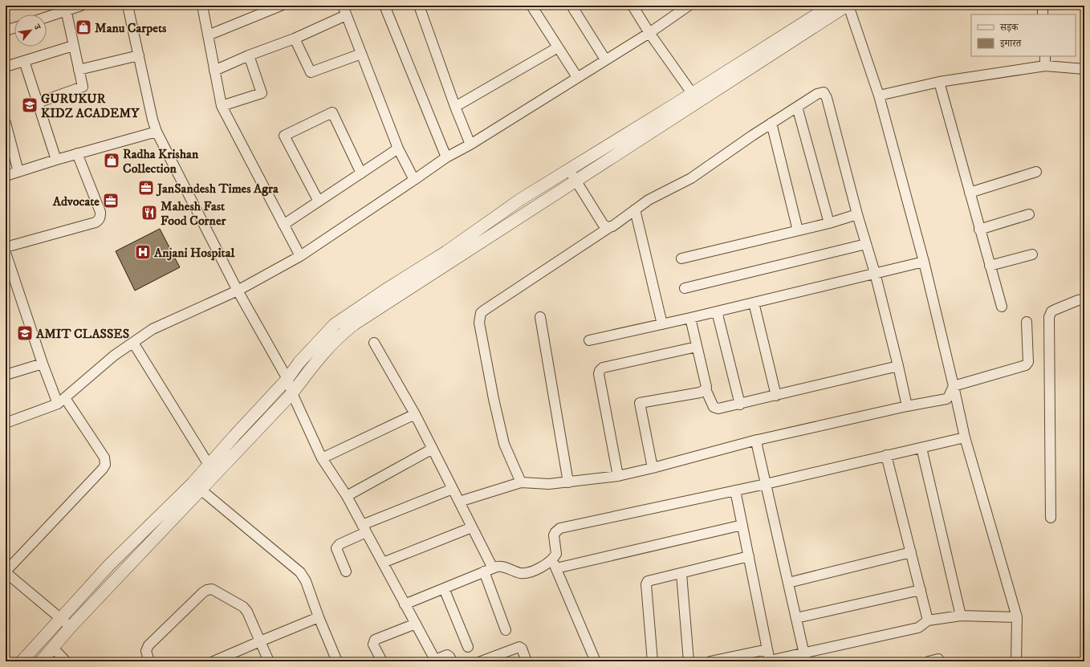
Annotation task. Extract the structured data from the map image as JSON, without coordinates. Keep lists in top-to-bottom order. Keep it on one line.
{"places":{"shop":["Manu Carpets","Radha Krishan Collection"],"school or university":["GURUKUR KIDZ ACADEMY","AMIT CLASSES"],"office":["JanSandesh Times Agra","Advocate"],"restaurant":["Mahesh Fast Food Corner"],"hospital":["Anjani Hospital"]},"legend":["सड़क","इमारत"],"north":"top right"}
